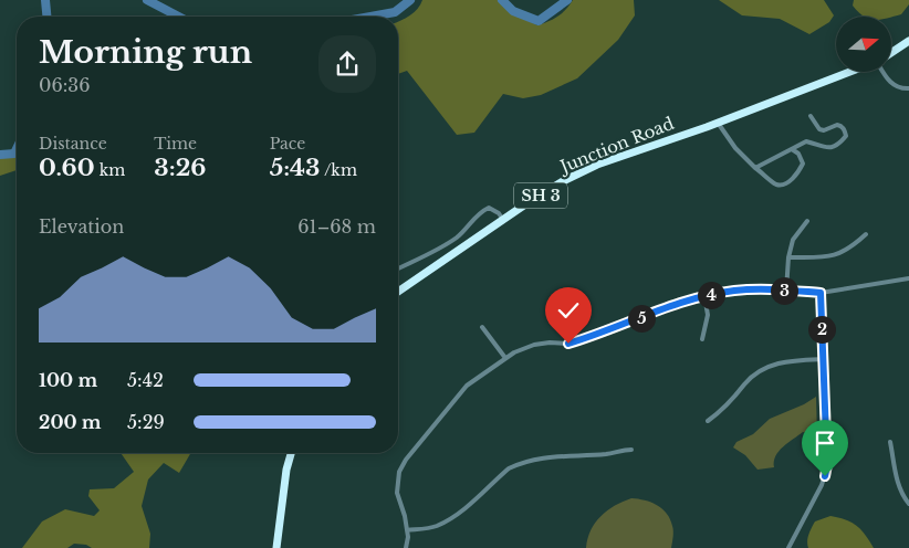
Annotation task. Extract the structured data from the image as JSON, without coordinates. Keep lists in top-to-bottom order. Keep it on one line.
{"streets":{"highway":["Junction Road","SH 3"]},"north":"right","page":{"heading":["Morning run","06:36"],"stats":[["Distance","0.60 km"],["Time","3:26"],["Pace","5:43 /km"]],"chart":["Elevation","61–68 m"],"pins":["3","4","5","2"],"list":[{"name":"100 m","note":"5:42"},{"name":"200 m","note":"5:29"}]}}
